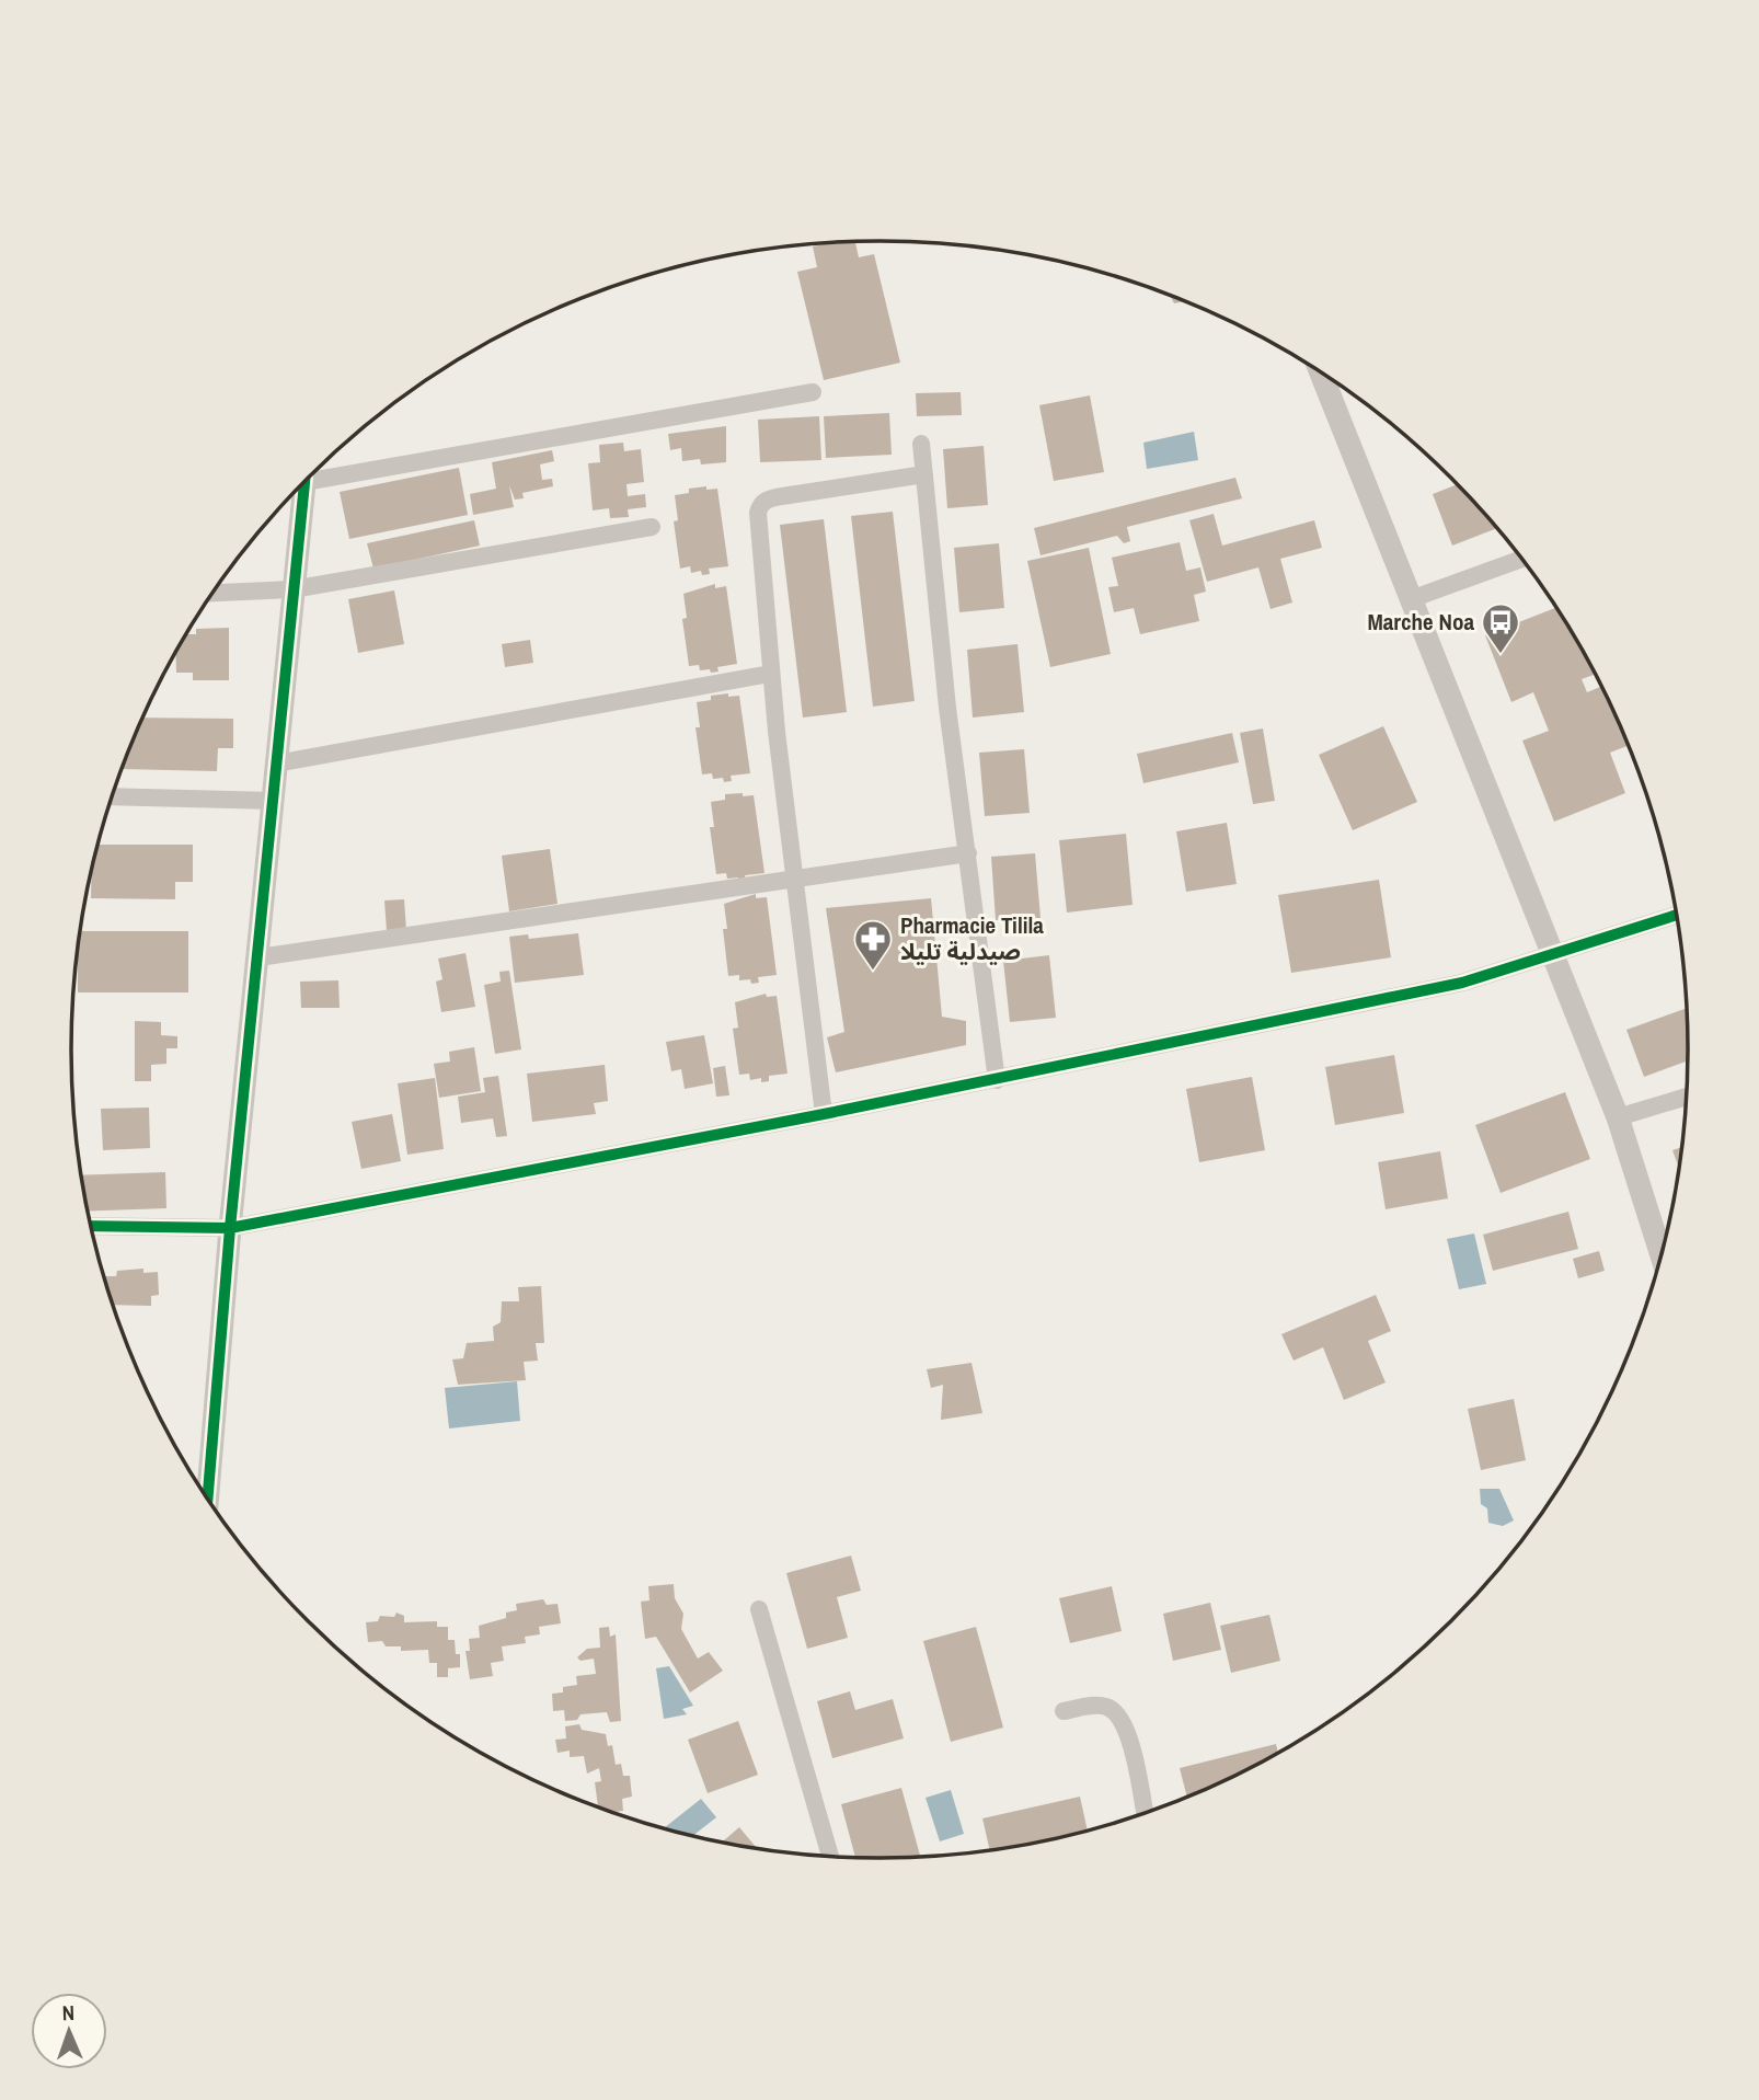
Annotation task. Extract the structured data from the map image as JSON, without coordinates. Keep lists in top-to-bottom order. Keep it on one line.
{"places":{"bus stop":["Marche Noa"],"pharmacy":["Pharmacie Tilila صيدلية تليلا"]},"north":"top"}
